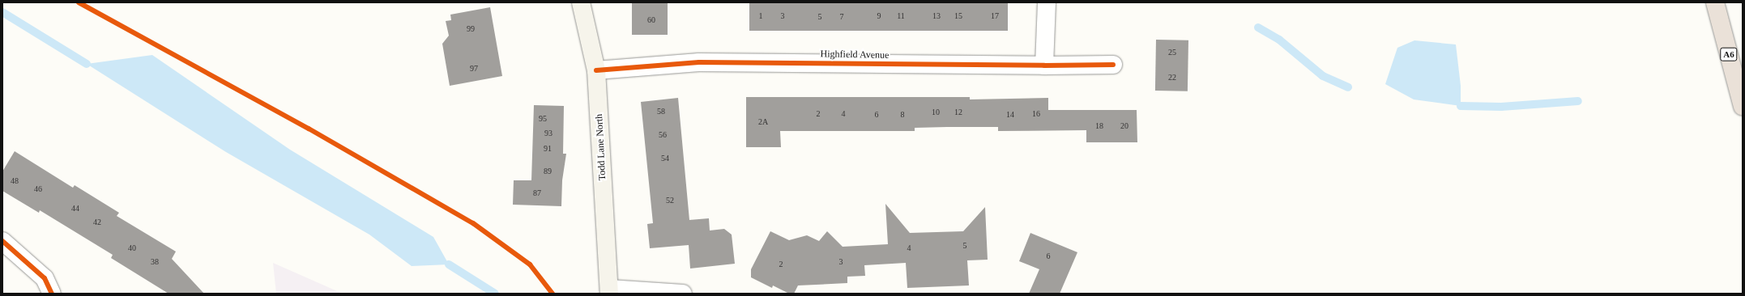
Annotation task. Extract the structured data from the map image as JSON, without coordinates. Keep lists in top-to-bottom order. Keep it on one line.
{"streets":{"highway":["A6"],"street":["Highfield Avenue","Todd Lane North"]},"crossings":[["Highfield Avenue","Todd Lane North"]],"house_numbers":["1","3","9","11","13","15","17","5","7","60","99","25","97","22","58","10","12","2","4","16","6","8","14","95","2A","18","20","93","56","91","54","89","48","46","87","52","44","42","5","40","4","6","38","3","2"]}
